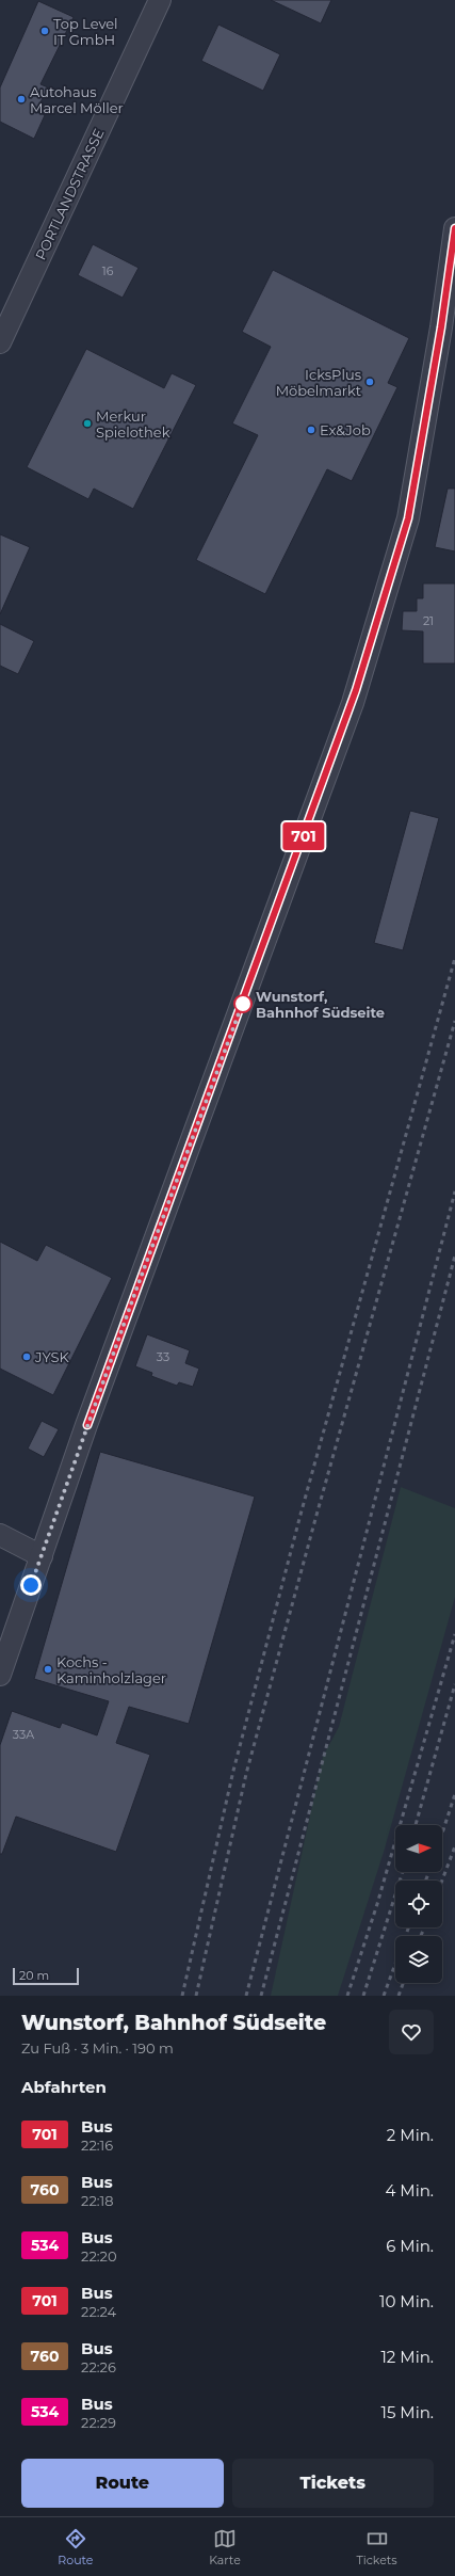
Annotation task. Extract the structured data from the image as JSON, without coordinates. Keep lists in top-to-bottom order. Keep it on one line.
{"streets":{"street":["PORTLANDSTRASSE"]},"places":["Top Level IT GmbH","Autohaus Marcel Möller","IcksPlus Möbelmarkt","Merkur Spielothek","Ex&Job","Wunstorf, Bahnhof Südseite","JYSK","Kochs - Kaminholzlager"],"lines":["bus line 701"],"house_numbers":["16","21","33","33A"],"scale_bar":"20 m","north":"right","page":{"on_map":"701","scale":"20 m","heading":[["Wunstorf, Bahnhof Südseite","Zu Fuß · 3 Min. · 190 m"],"Abfahrten"],"list":[{"mark":"701","name":"Bus","note":"22:16","value":"2 Min."},{"mark":"760","name":"Bus","note":"22:18","value":"4 Min."},{"mark":"534","name":"Bus","note":"22:20","value":"6 Min."},{"mark":"701","name":"Bus","note":"22:24","value":"10 Min."},{"mark":"760","name":"Bus","note":"22:26","value":"12 Min."},{"mark":"534","name":"Bus","note":"22:29","value":"15 Min."}],"buttons":["Route","Tickets"],"tabs":["Route","Karte","Tickets"]}}
